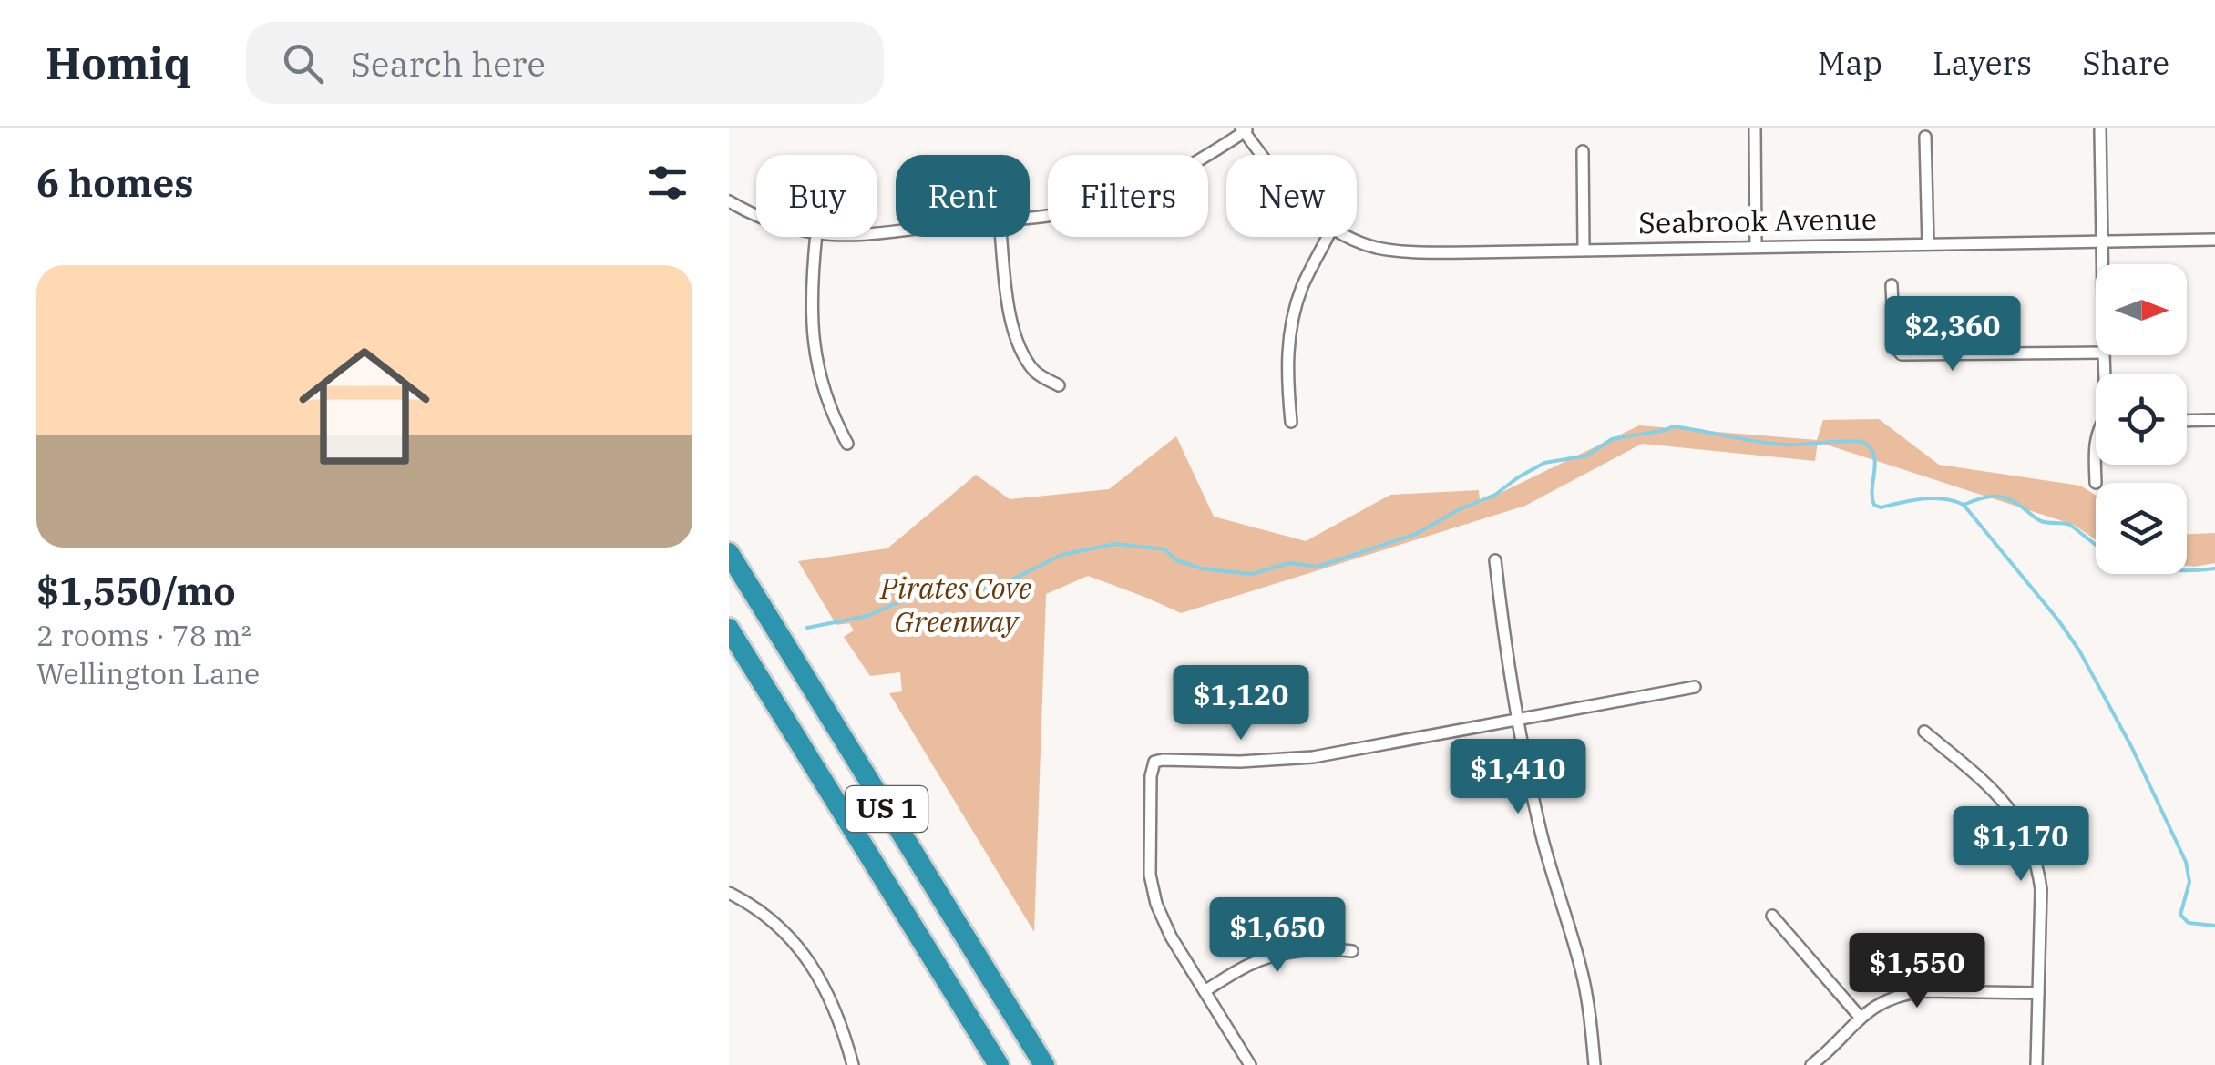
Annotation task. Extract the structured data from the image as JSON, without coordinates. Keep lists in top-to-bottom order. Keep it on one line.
{"streets":{"highway":["US 1"],"street":["Seabrook Avenue"]},"parks":["Pirates Cove Greenway"],"north":"right","page":{"header":"Homiq","search":"Search here","nav":["Map","Layers","Share"],"heading":"6 homes","chip":["Buy","Rent","Filters","New"],"list":[{"name":"$1,550/mo","note":"2 rooms · 78 m² · Wellington Lane"}],"price":["$2,360","$1,120","$1,410","$1,170","$1,650","$1,550"]}}
